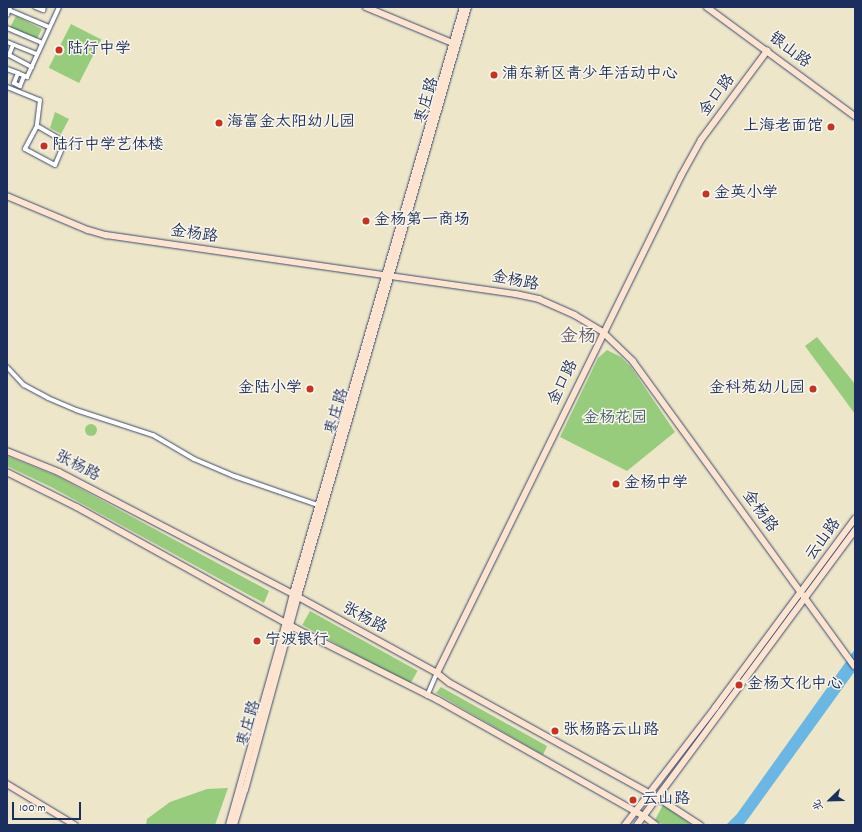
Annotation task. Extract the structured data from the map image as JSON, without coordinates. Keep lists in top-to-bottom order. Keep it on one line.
{"streets":{"street":["银山路","金口路","枣庄路","金杨路","张杨路","云山路"]},"crossings":[["银山路","金口路"],["金口路","金杨路"],["金口路","张杨路"],["枣庄路","金杨路"],["枣庄路","张杨路"],["金杨路","云山路"],["张杨路","云山路"]],"districts":["金杨"],"parks":["金杨花园"],"places":["陆行中学","浦东新区青少年活动中心","海富金太阳幼儿园","上海老面馆","陆行中学艺体楼","金英小学","金杨第一商场","金陆小学","金科苑幼儿园","金杨中学","宁波银行","金杨文化中心","张杨路云山路","云山路"],"scale_bar":"100 m","north":"bottom left"}
